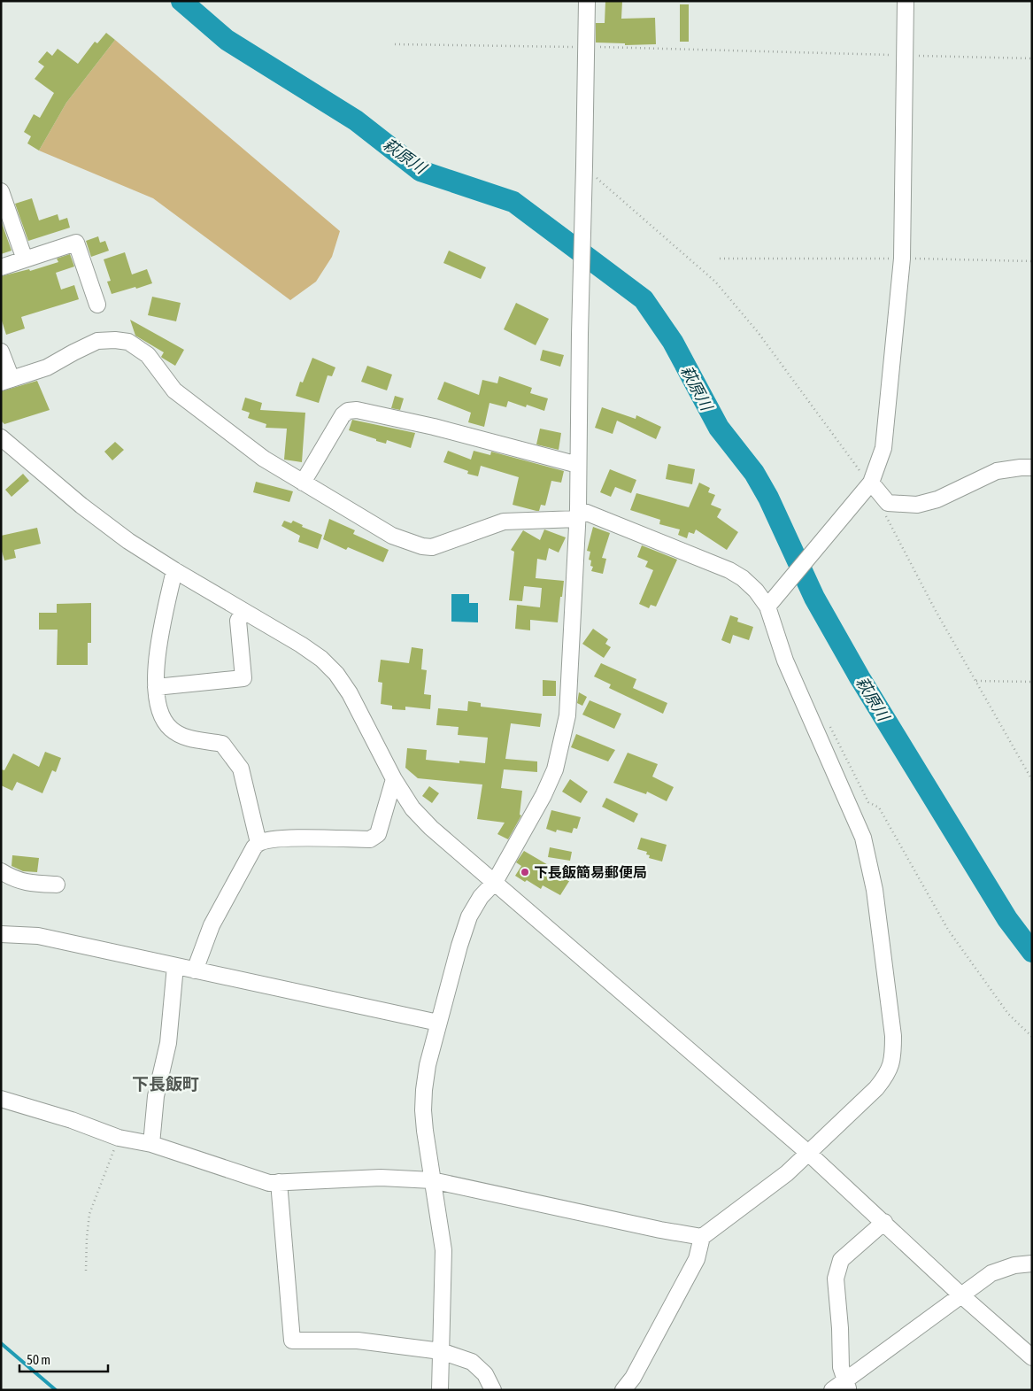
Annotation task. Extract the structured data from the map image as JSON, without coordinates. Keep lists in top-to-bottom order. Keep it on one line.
{"districts":["下長飯町"],"water":["萩原川"],"places":["下長飯簡易郵便局"],"scale_bar":"50 m"}
